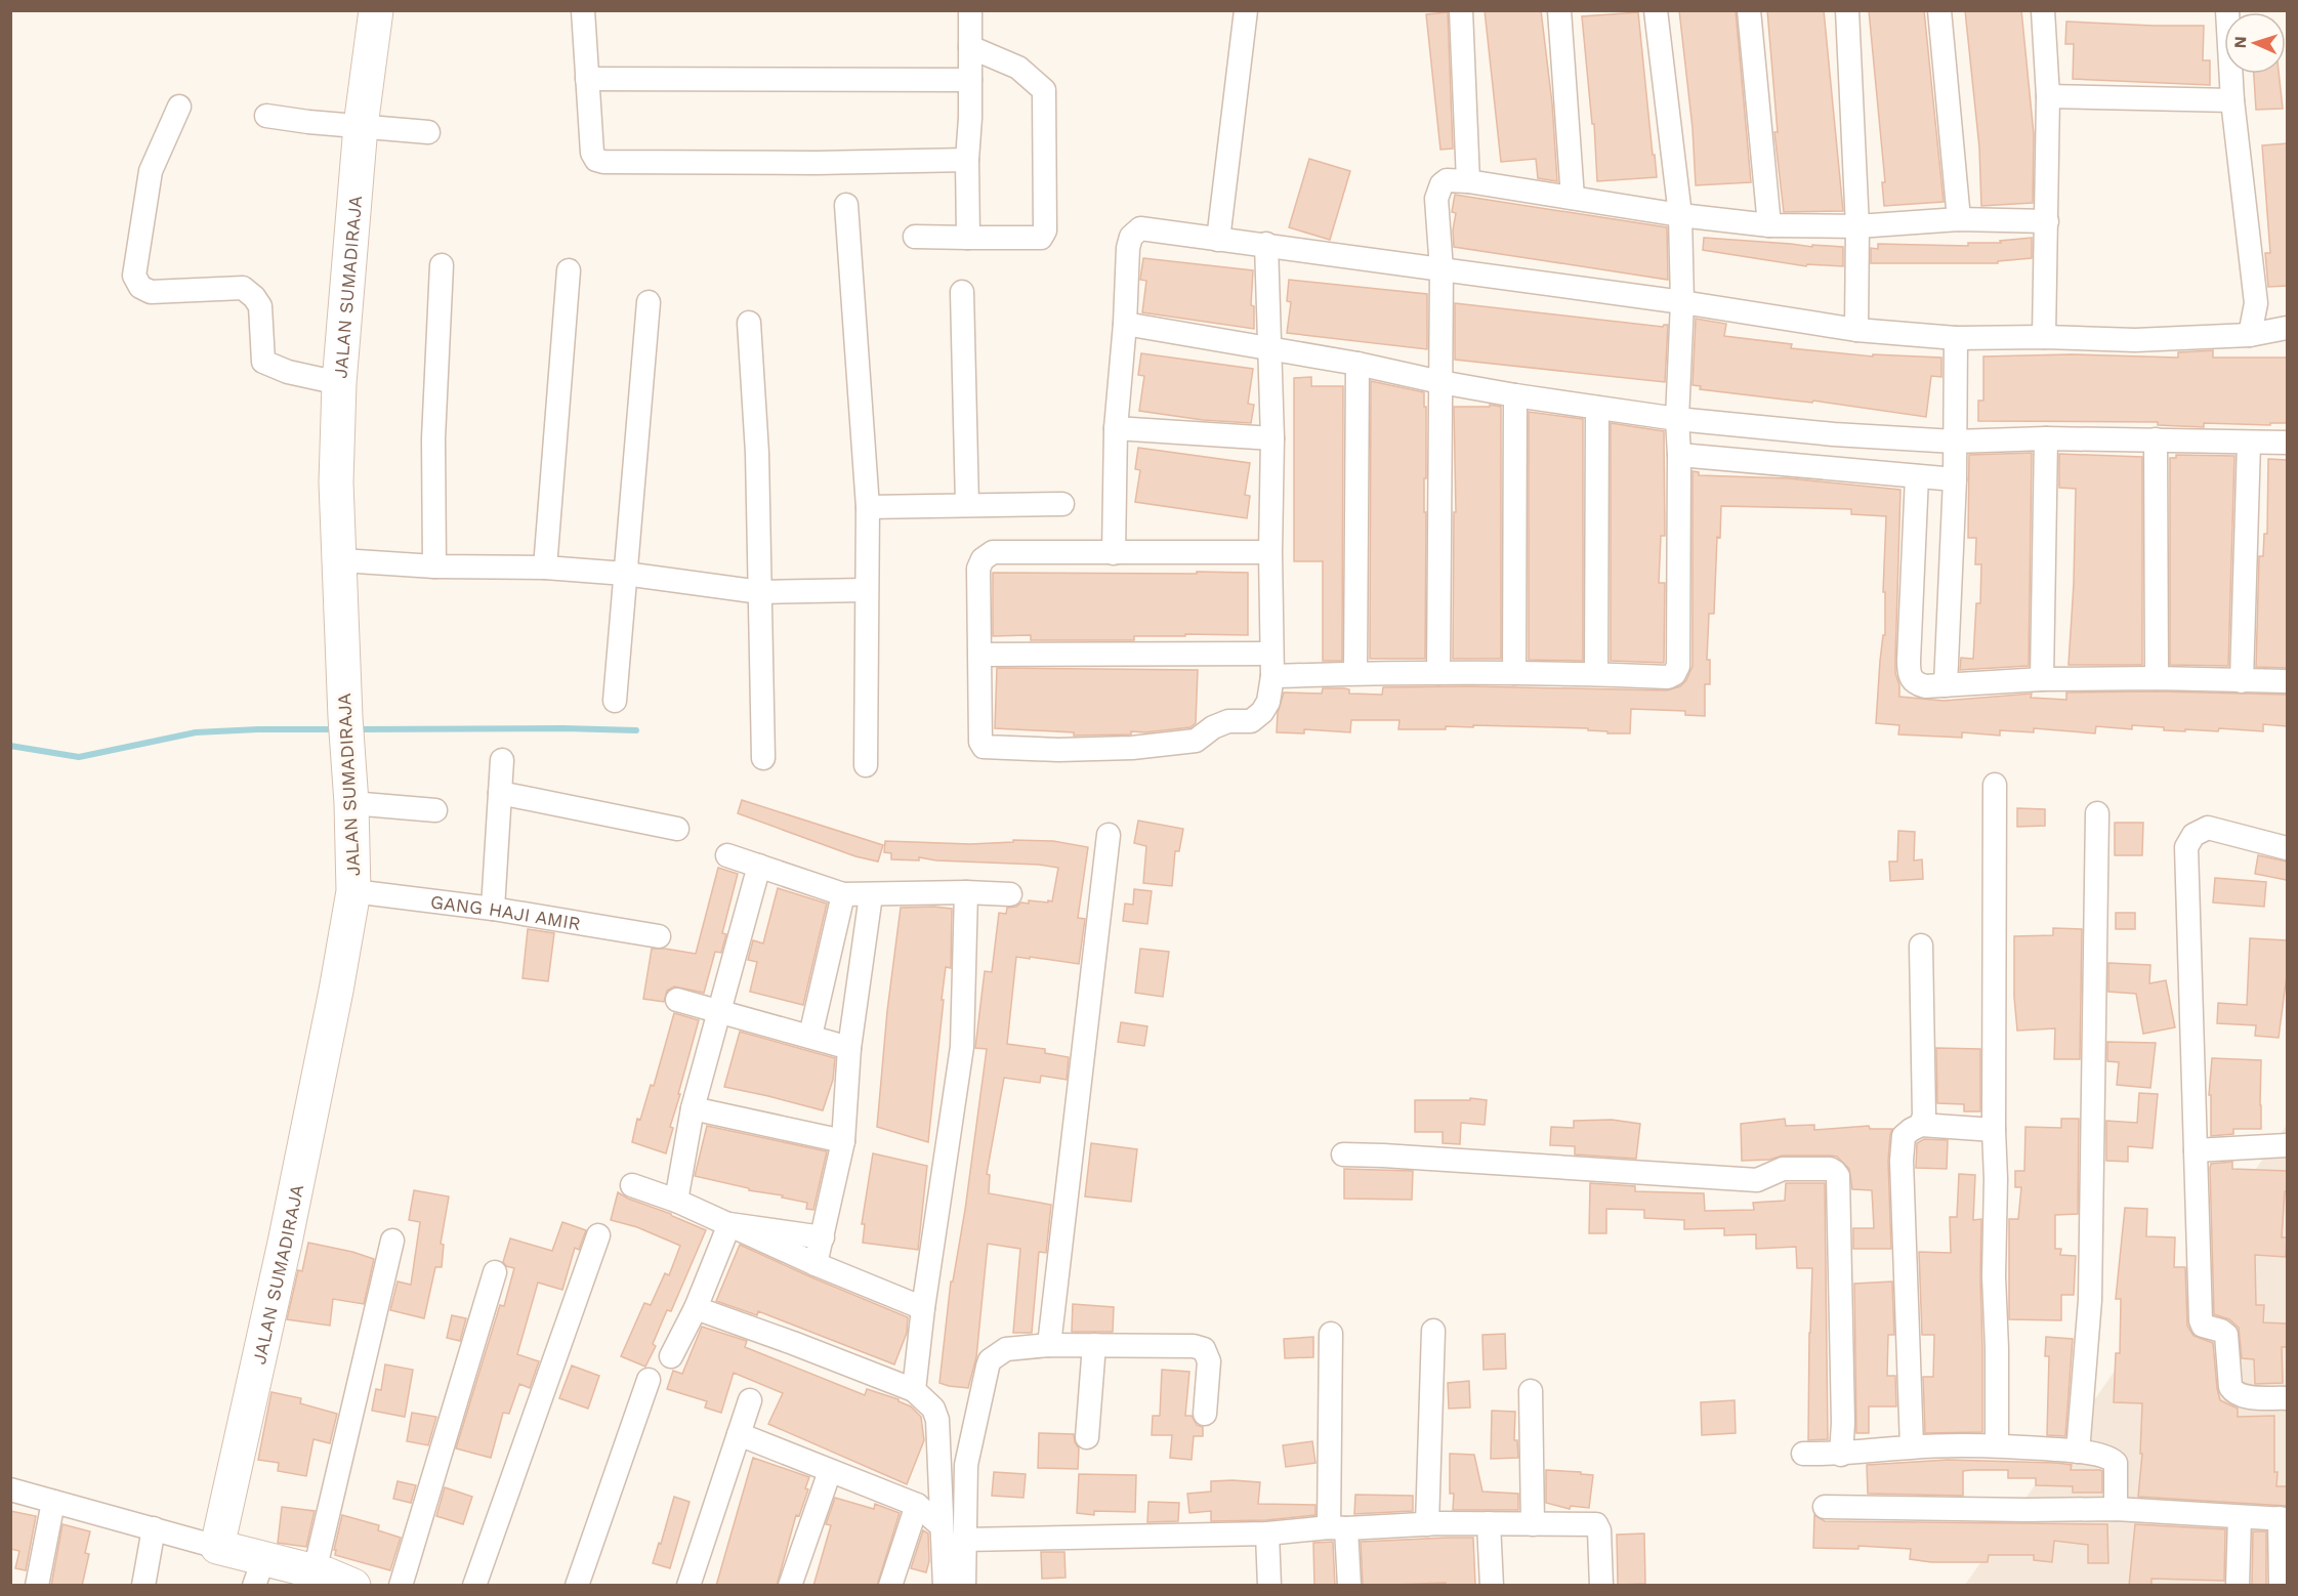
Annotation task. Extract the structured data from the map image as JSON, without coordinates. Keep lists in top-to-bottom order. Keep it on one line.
{"streets":{"street":["JALAN SUMADIRAJA","GANG HAJI AMIR"]},"crossings":[["JALAN SUMADIRAJA","GANG HAJI AMIR"]],"north":"left"}
